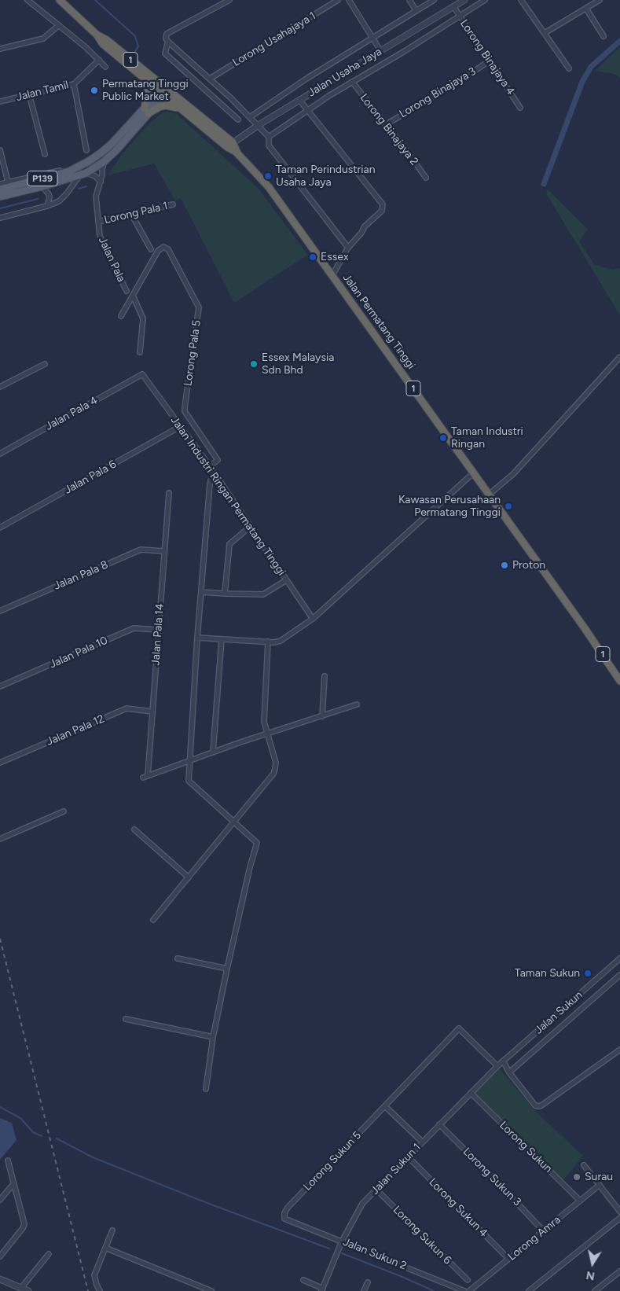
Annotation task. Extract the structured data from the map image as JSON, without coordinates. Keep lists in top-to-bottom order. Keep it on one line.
{"streets":{"highway":["1","Jalan Permatang Tinggi"],"main road":["P139"],"street":["Lorong Usahajaya 1","Lorong Binajaya 4","Jalan Usaha Jaya","Jalan Tamil","Lorong Binajaya 3","Lorong Binajaya 2","Lorong Pala 1","Jalan Pala","Lorong Pala 5","Jalan Pala 4","Jalan Pala 6","Jalan Industri Ringan Permatang Tinggi","Jalan Pala 8","Jalan Pala 14","Jalan Pala 10","Jalan Pala 12","Jalan Sukun","Lorong Sukun","Lorong Sukun 5","Jalan Sukun 1","Lorong Sukun 3","Lorong Sukun 4","Lorong Sukun 6","Lorong Amra","Jalan Sukun 2"]},"crossings":[["Lorong Binajaya 4","Jalan Usaha Jaya"],["Lorong Binajaya 4","Lorong Binajaya 3"],["Jalan Usaha Jaya","Lorong Binajaya 2"],["Jalan Usaha Jaya","Jalan Permatang Tinggi"],["Lorong Binajaya 3","Lorong Binajaya 2"],["P139","Jalan Pala"],["P139","Jalan Permatang Tinggi"],["Lorong Pala 1","Jalan Pala"],["Lorong Pala 5","Jalan Industri Ringan Permatang Tinggi"],["Jalan Pala 4","Jalan Industri Ringan Permatang Tinggi"],["Jalan Pala 6","Jalan Industri Ringan Permatang Tinggi"],["Jalan Pala 8","Jalan Pala 14"],["Jalan Pala 14","Jalan Pala 10"],["Jalan Pala 14","Jalan Pala 12"],["Jalan Sukun","Lorong Sukun 5"],["Jalan Sukun","Jalan Sukun 1"],["Lorong Sukun","Jalan Sukun 1"],["Lorong Sukun","Lorong Amra"],["Lorong Sukun 5","Jalan Sukun 1"],["Lorong Sukun 5","Jalan Sukun 2"],["Jalan Sukun 1","Lorong Sukun 3"],["Jalan Sukun 1","Lorong Sukun 4"],["Jalan Sukun 1","Lorong Sukun 6"],["Jalan Sukun 1","Jalan Sukun 2"],["Lorong Sukun 3","Lorong Amra"],["Lorong Sukun 4","Lorong Amra"]],"places":["Permatang Tinggi Public Market","Taman Perindustrian Usaha Jaya","Essex","Essex Malaysia Sdn Bhd","Taman Industri Ringan","Kawasan Perusahaan Permatang Tinggi","Proton","Taman Sukun","Surau"],"north":"bottom"}
